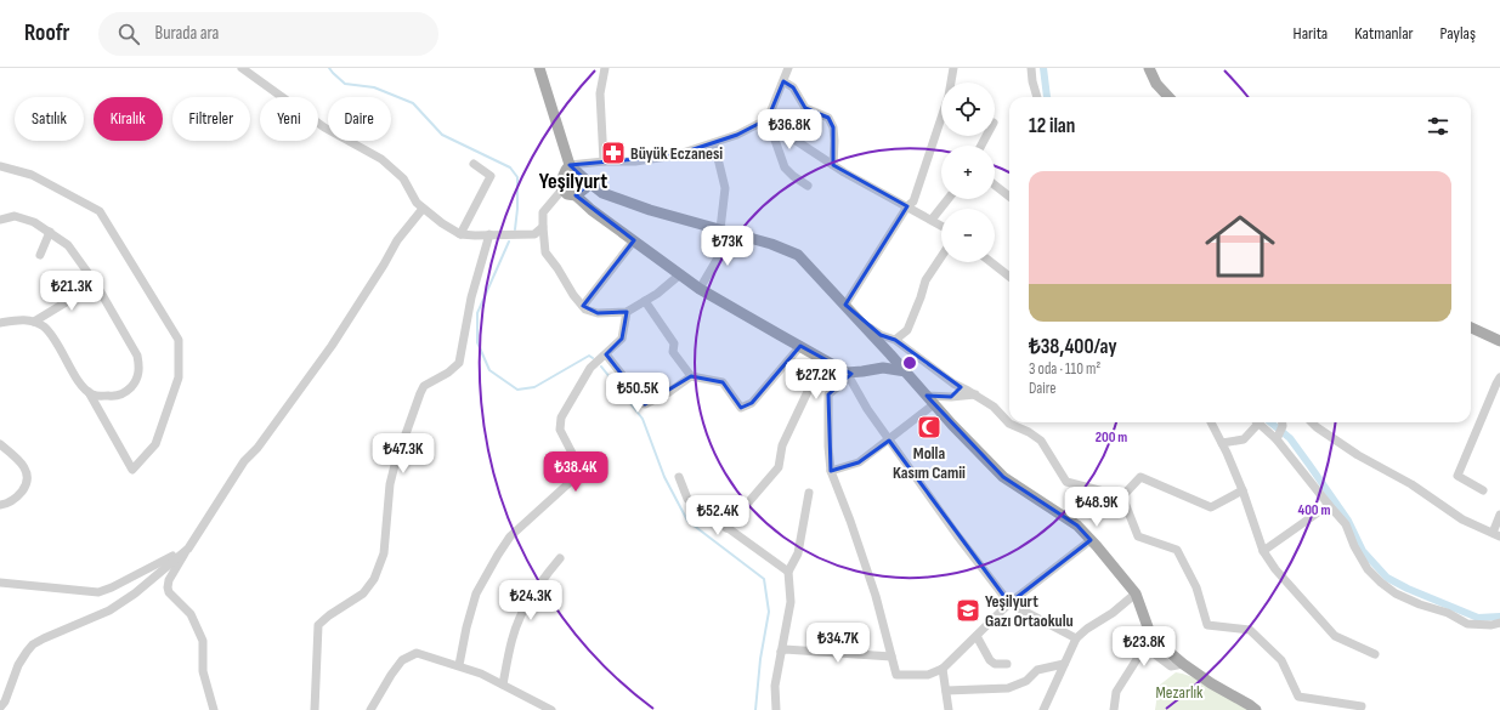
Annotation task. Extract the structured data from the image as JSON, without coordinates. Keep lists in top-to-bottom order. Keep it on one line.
{"districts":["Yeşilyurt"],"parks":["Mezarlık"],"places":{"pharmacy":["Büyük Eczanesi"],"mosque":["Molla Kasım Camii"],"school or university":["Yeşilyurt Gazı Ortaokulu"]},"page":{"header":"Roofr","search":"Burada ara","nav":["Harita","Katmanlar","Paylaş"],"map_buttons":["+","−"],"chip":["Satılık","Kiralık","Filtreler","Yeni","Daire"],"heading":"12 ilan","price":["₺36.8K","₺73K","₺21.3K","₺27.2K","₺50.5K","₺47.3K","₺38.4K","₺48.9K","₺52.4K","₺24.3K","₺34.7K","₺23.8K"],"list":[{"name":"₺38,400/ay","note":"3 oda · 110 m² · Daire"}]},"rings":["200 m","400 m"]}
